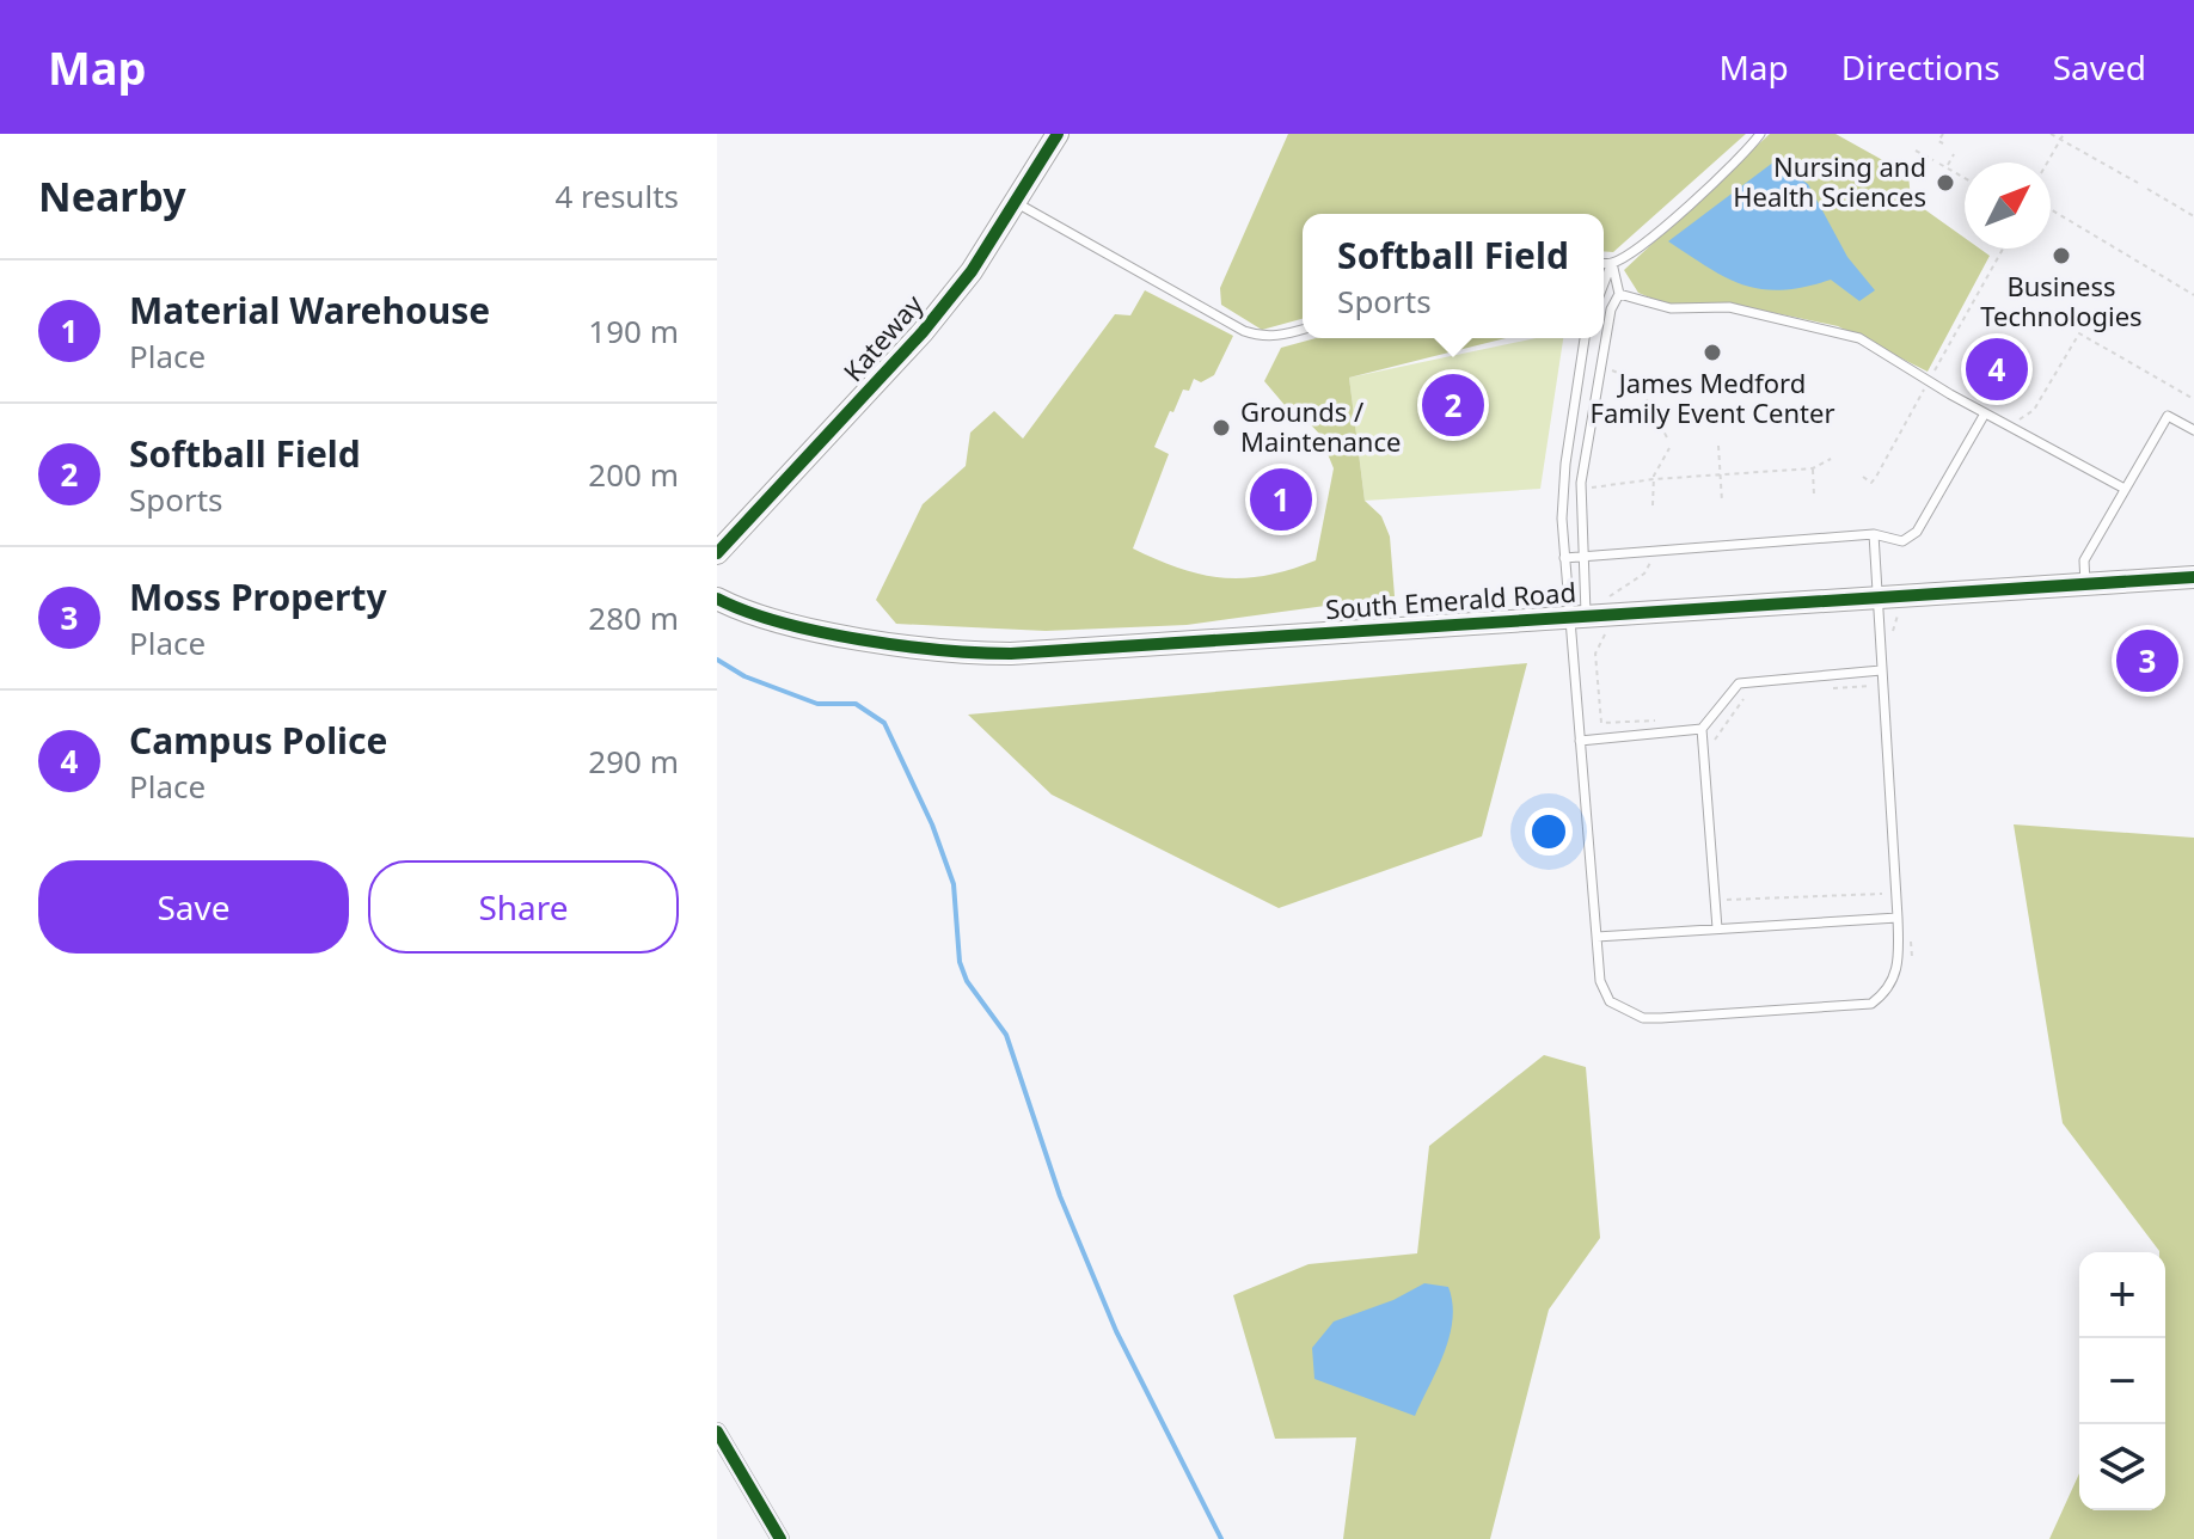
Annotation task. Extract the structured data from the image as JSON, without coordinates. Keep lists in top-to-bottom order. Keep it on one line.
{"streets":{"street":["Kateway","South Emerald Road"]},"places":["Nursing and Health Sciences","Business Technologies","James Medford Family Event Center","Grounds / Maintenance"],"north":"top right","page":{"header":"Map","nav":["Map","Directions","Saved"],"heading":["Nearby","4 results"],"popup":["Softball Field","Sports"],"list":[{"mark":"1","name":"Material Warehouse","note":"Place","value":"190 m"},{"mark":"2","name":"Softball Field","note":"Sports","value":"200 m"},{"mark":"3","name":"Moss Property","note":"Place","value":"280 m"},{"mark":"4","name":"Campus Police","note":"Place","value":"290 m"}],"pins":["4","2","1","3"],"buttons":["Save","Share"],"map_buttons":["+","−"]}}
